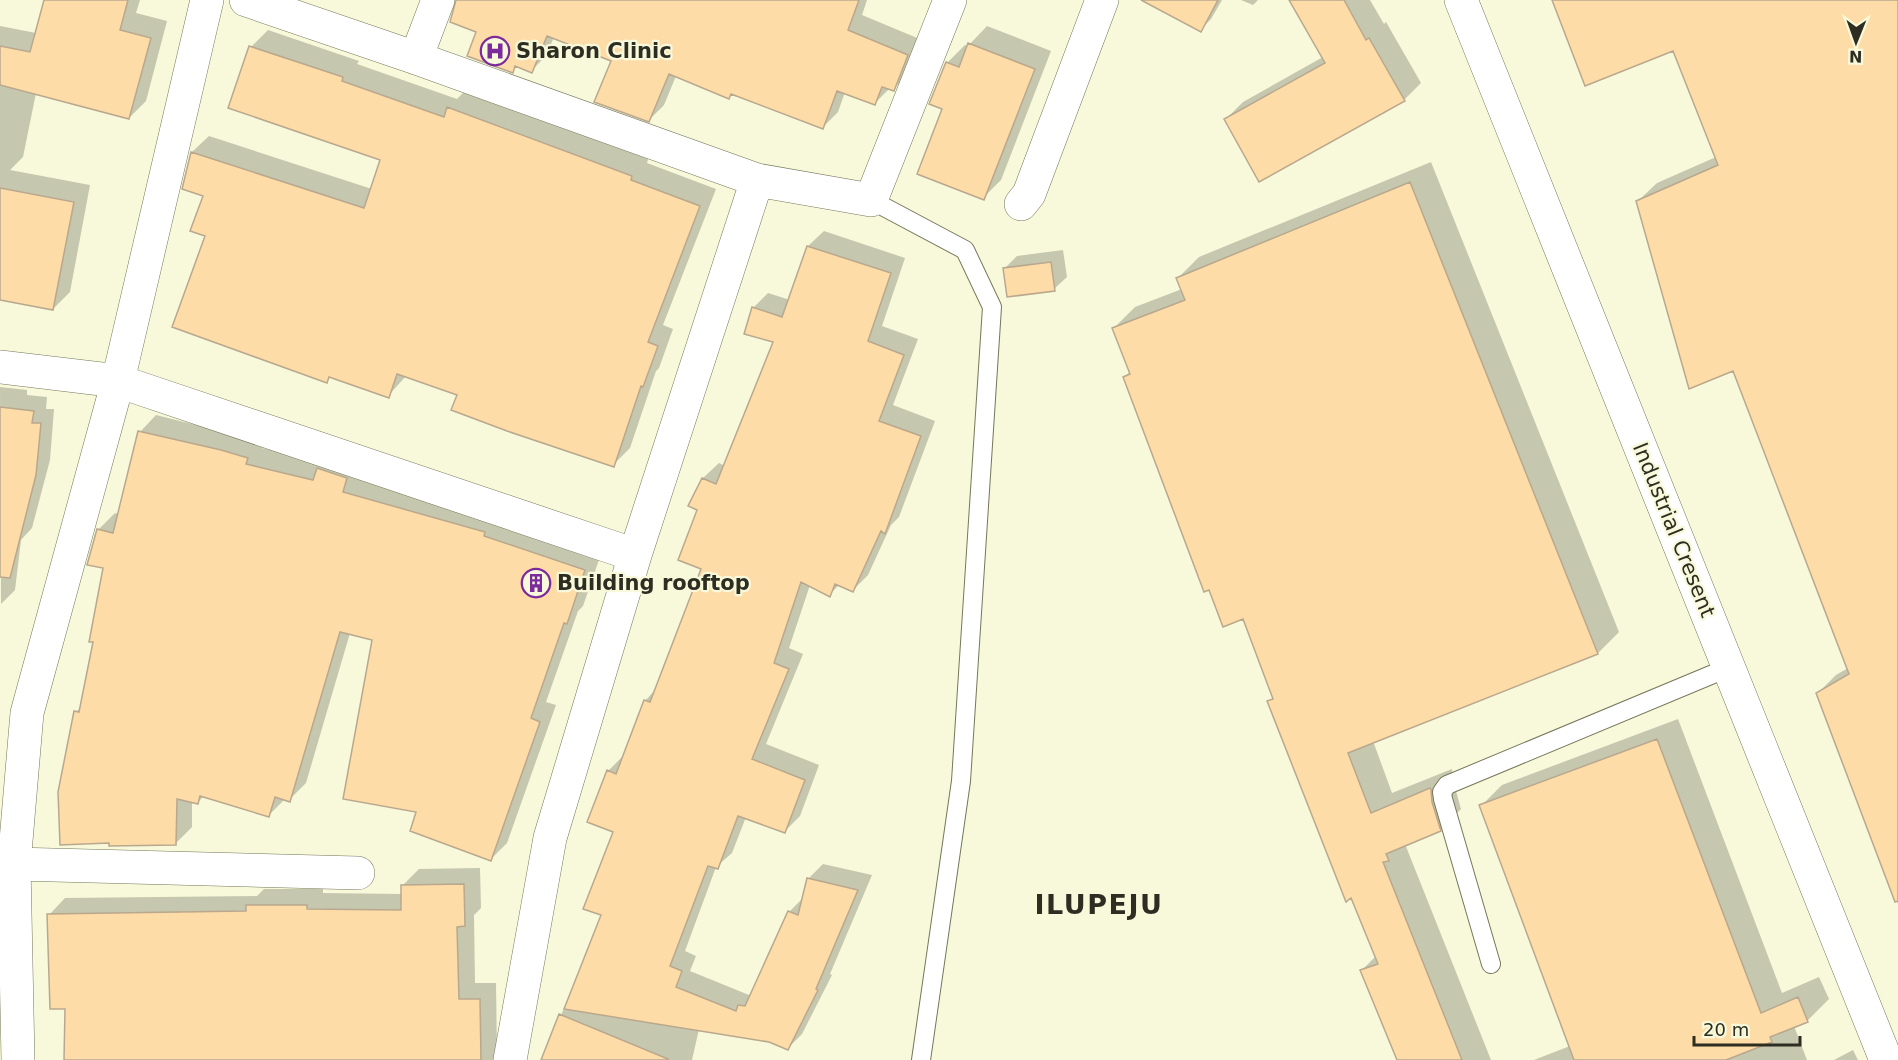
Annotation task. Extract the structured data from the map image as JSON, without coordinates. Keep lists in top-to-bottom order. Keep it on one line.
{"streets":{"street":["Industrial Cresent"]},"districts":["ILUPEJU"],"places":{"hospital":["Sharon Clinic"],"building":["Building rooftop"]},"scale_bar":"20 m","north":"bottom"}
